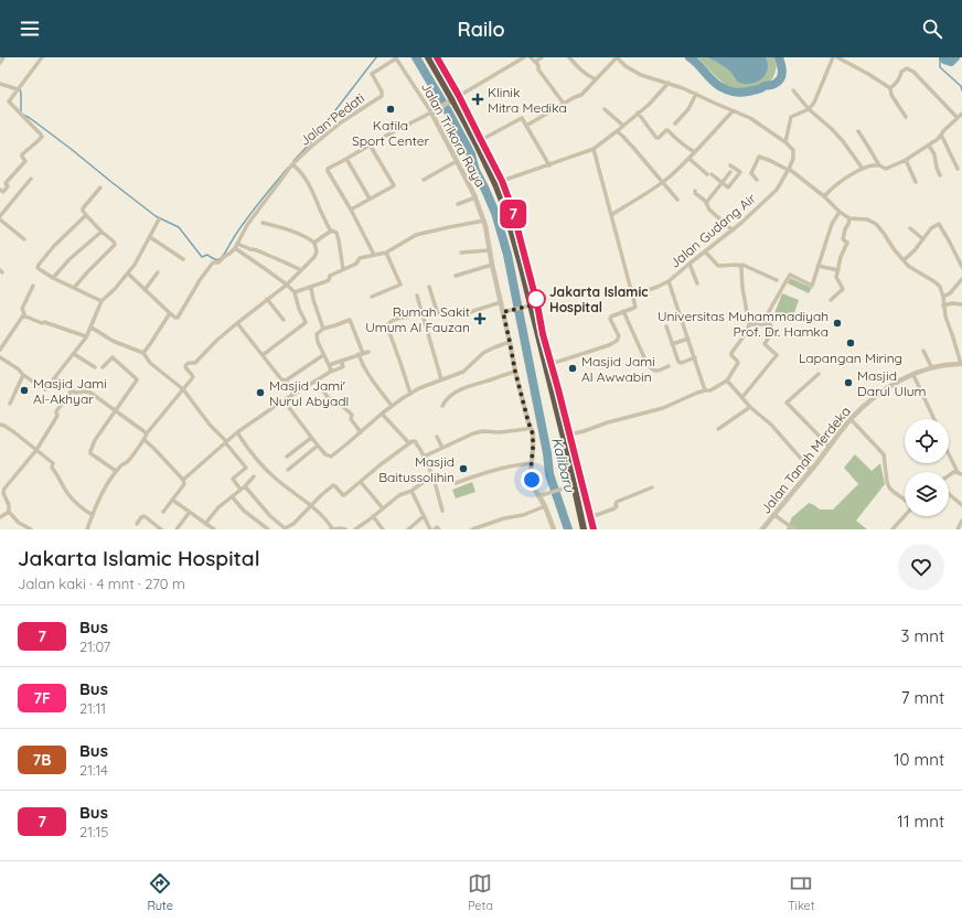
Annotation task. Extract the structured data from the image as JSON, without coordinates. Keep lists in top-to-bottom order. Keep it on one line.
{"streets":{"street":["Jalan Pedati","Jalan Trikora Raya","Jalan Gudang Air","Jalan Tanah Merdeka"]},"crossings":[["Jalan Pedati","Jalan Trikora Raya"]],"water":["Kalibaru"],"places":{"health":["Klinik Mitra Medika","Rumah Sakit Umum Al Fauzan"],"other":["Kafila Sport Center","Jakarta Islamic Hospital","Universitas Muhammadiyah Prof. Dr. Hamka","Lapangan Miring","Masjid Jami Al Awwabin","Masjid Darul Ulum","Masjid Jami Al-Akhyar","Masjid Jami' Nurul Abyadl","Masjid Baitussolihin"]},"lines":["bus line 7"],"page":{"header":"Railo","on_map":"7","heading":["Jakarta Islamic Hospital","Jalan kaki · 4 mnt · 270 m"],"list":[{"mark":"7","name":"Bus","note":"21:07","value":"3 mnt"},{"mark":"7F","name":"Bus","note":"21:11","value":"7 mnt"},{"mark":"7B","name":"Bus","note":"21:14","value":"10 mnt"},{"mark":"7","name":"Bus","note":"21:15","value":"11 mnt"}],"tabs":["Rute","Peta","Tiket"]}}
